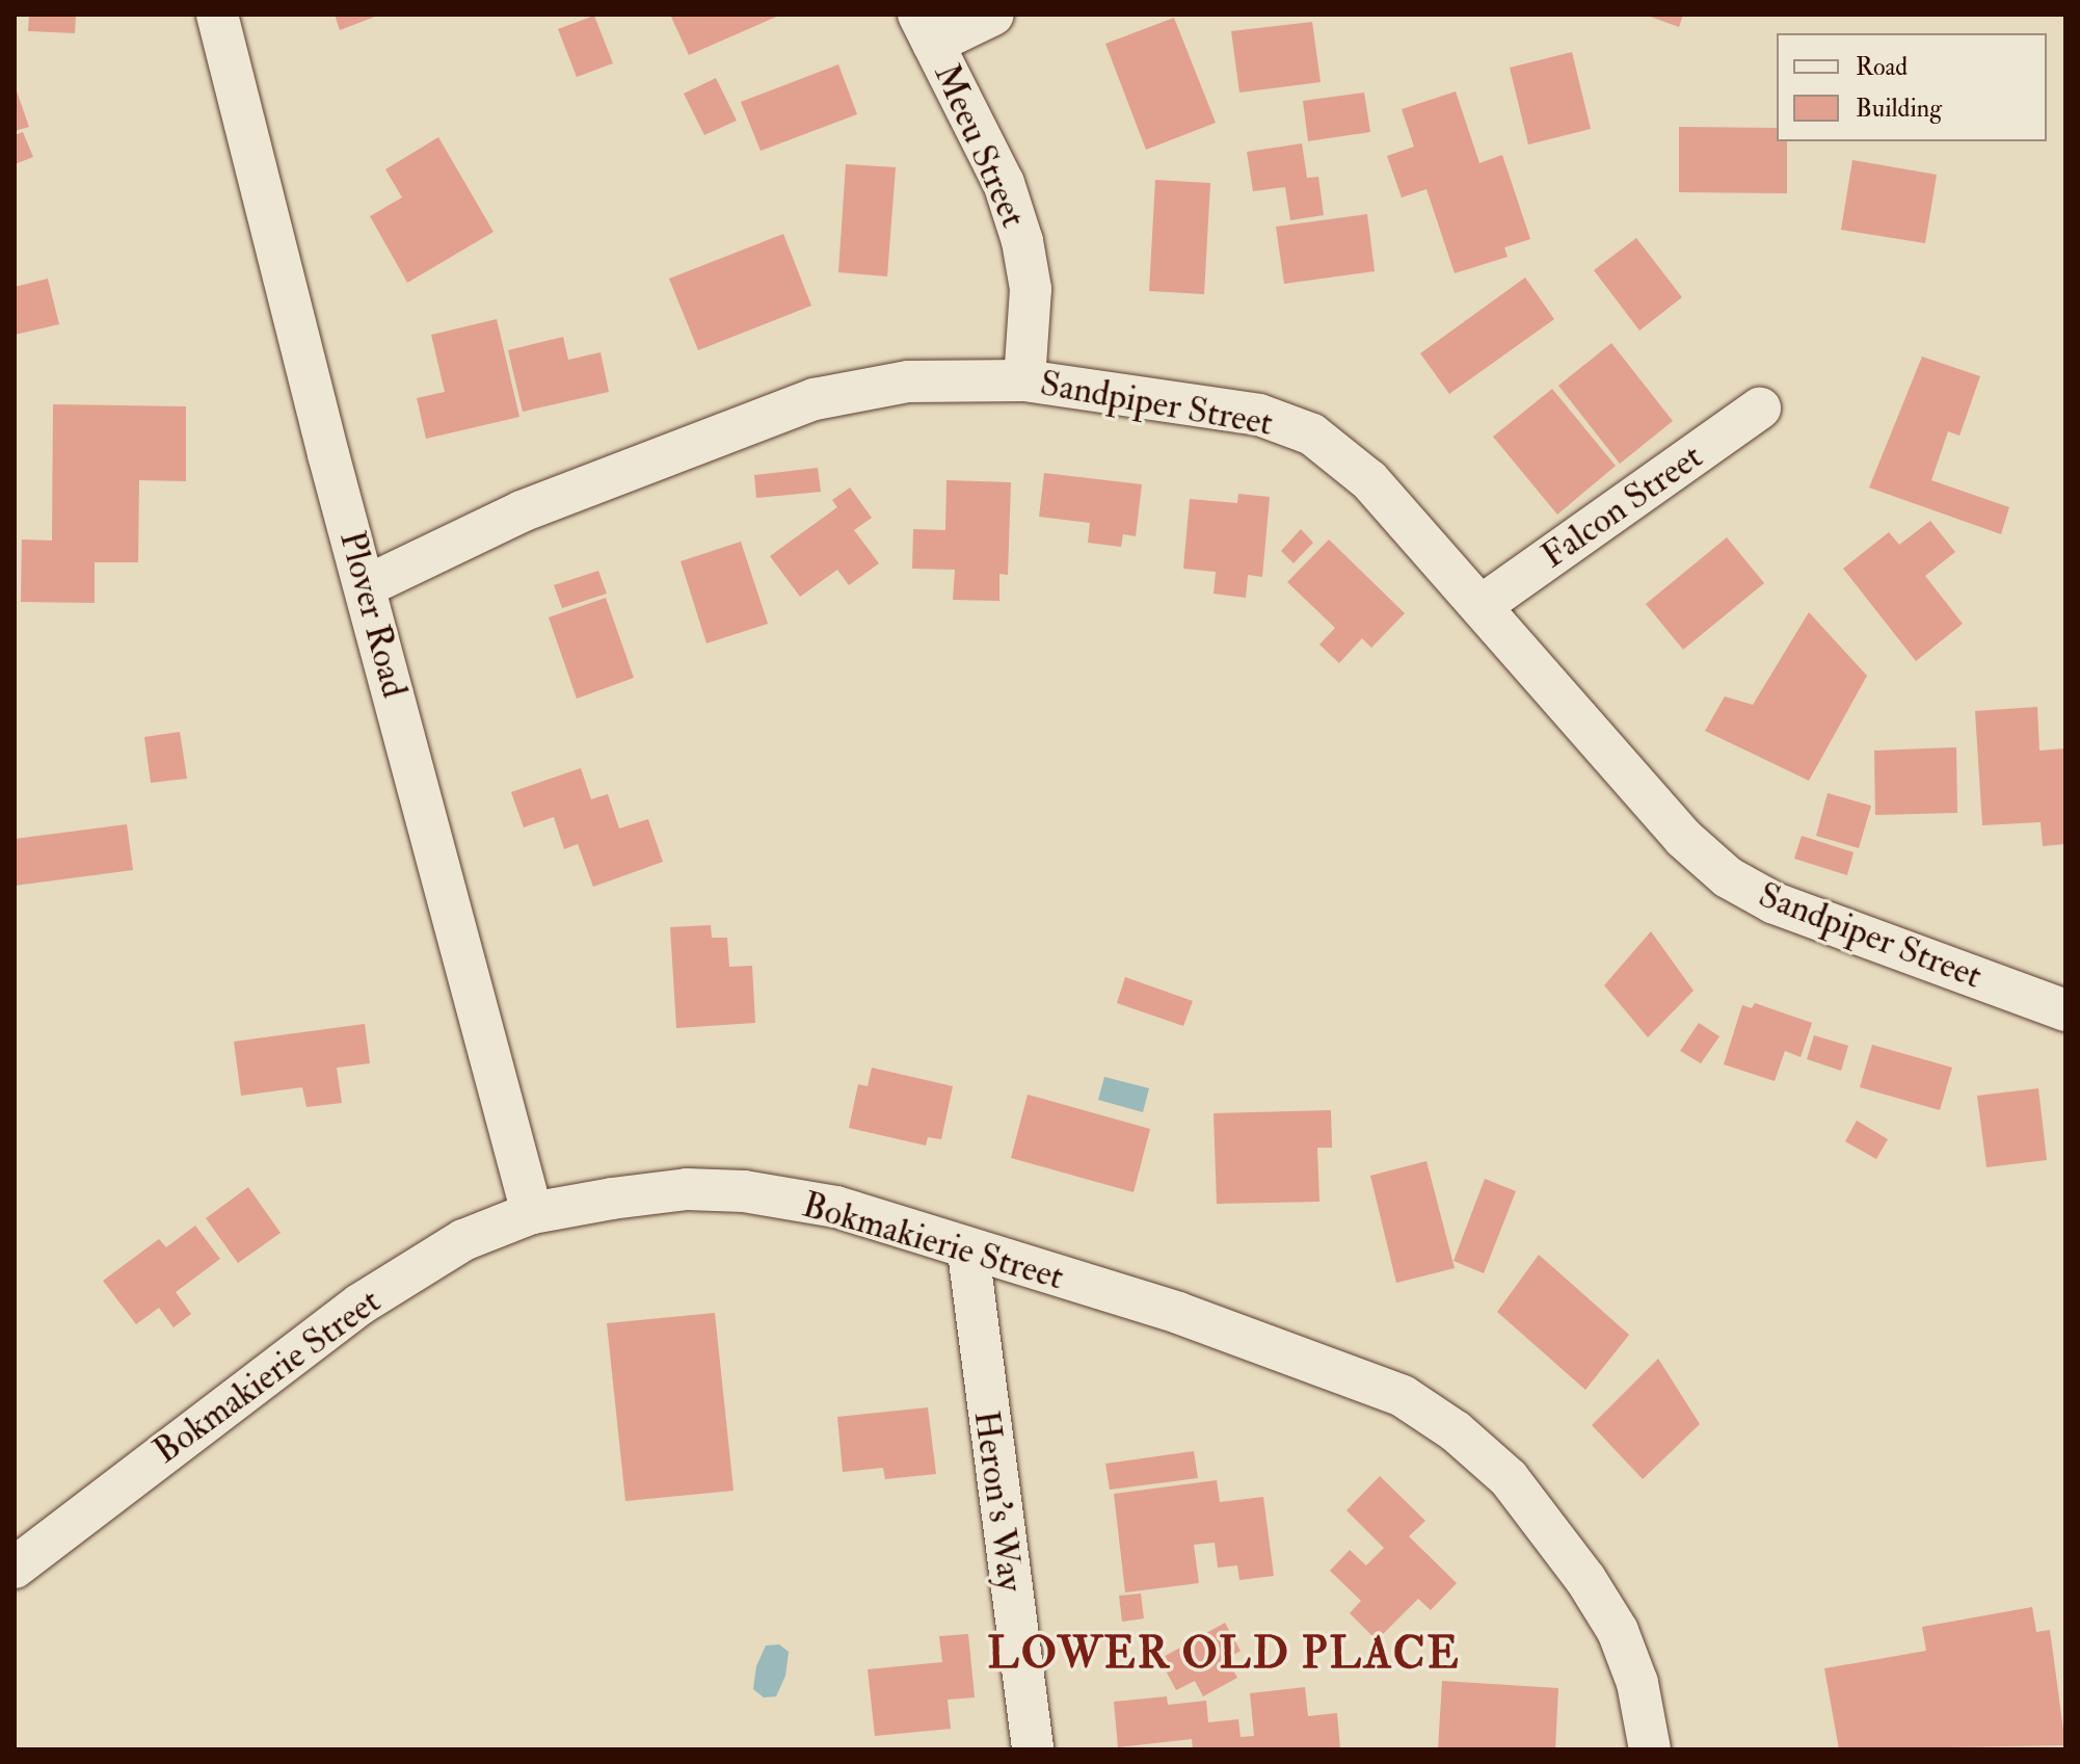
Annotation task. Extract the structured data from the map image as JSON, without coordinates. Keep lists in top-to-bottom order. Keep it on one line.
{"streets":{"street":["Meeu Street","Sandpiper Street","Falcon Street","Plover Road","Bokmakierie Street","Heron's Way"]},"crossings":[["Meeu Street","Sandpiper Street"],["Sandpiper Street","Falcon Street"],["Sandpiper Street","Plover Road"],["Plover Road","Bokmakierie Street"],["Bokmakierie Street","Heron's Way"]],"districts":["LOWER OLD PLACE"],"legend":["Road","Building"]}
